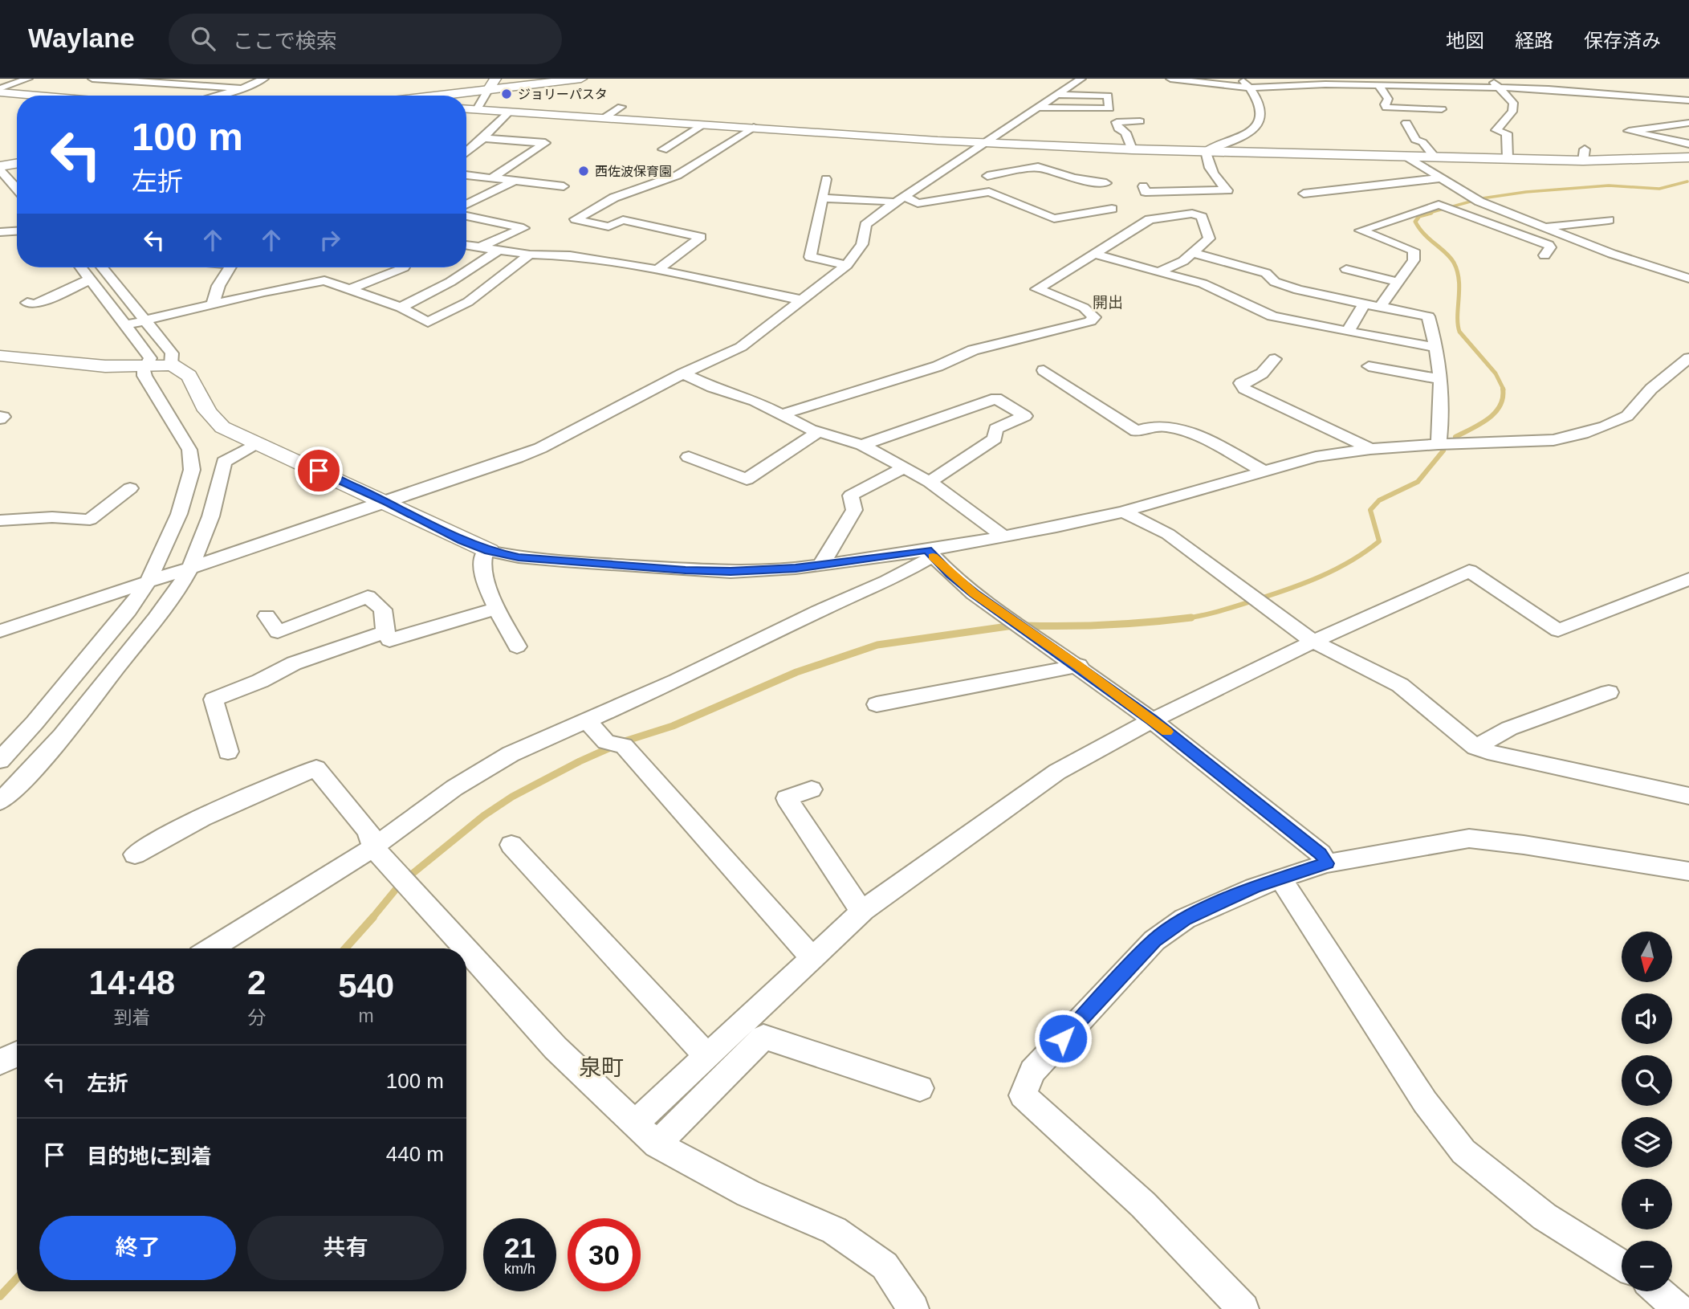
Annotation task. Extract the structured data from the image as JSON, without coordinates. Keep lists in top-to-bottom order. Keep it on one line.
{"districts":["開出","泉町"],"places":["ジョリーパスタ","西佐波保育園"],"north":"bottom","page":{"header":"Waylane","search":"ここで検索","nav":["地図","経路","保存済み"],"turn":["100 m","左折"],"map_buttons":["+","−"],"eta":["14:48","到着","2","分","540","m"],"list":[{"name":"左折","value":"100 m"},{"name":"目的地に到着","value":"440 m"}],"buttons":["終了","共有"],"speed":"21 km/h","limit":"30"}}
